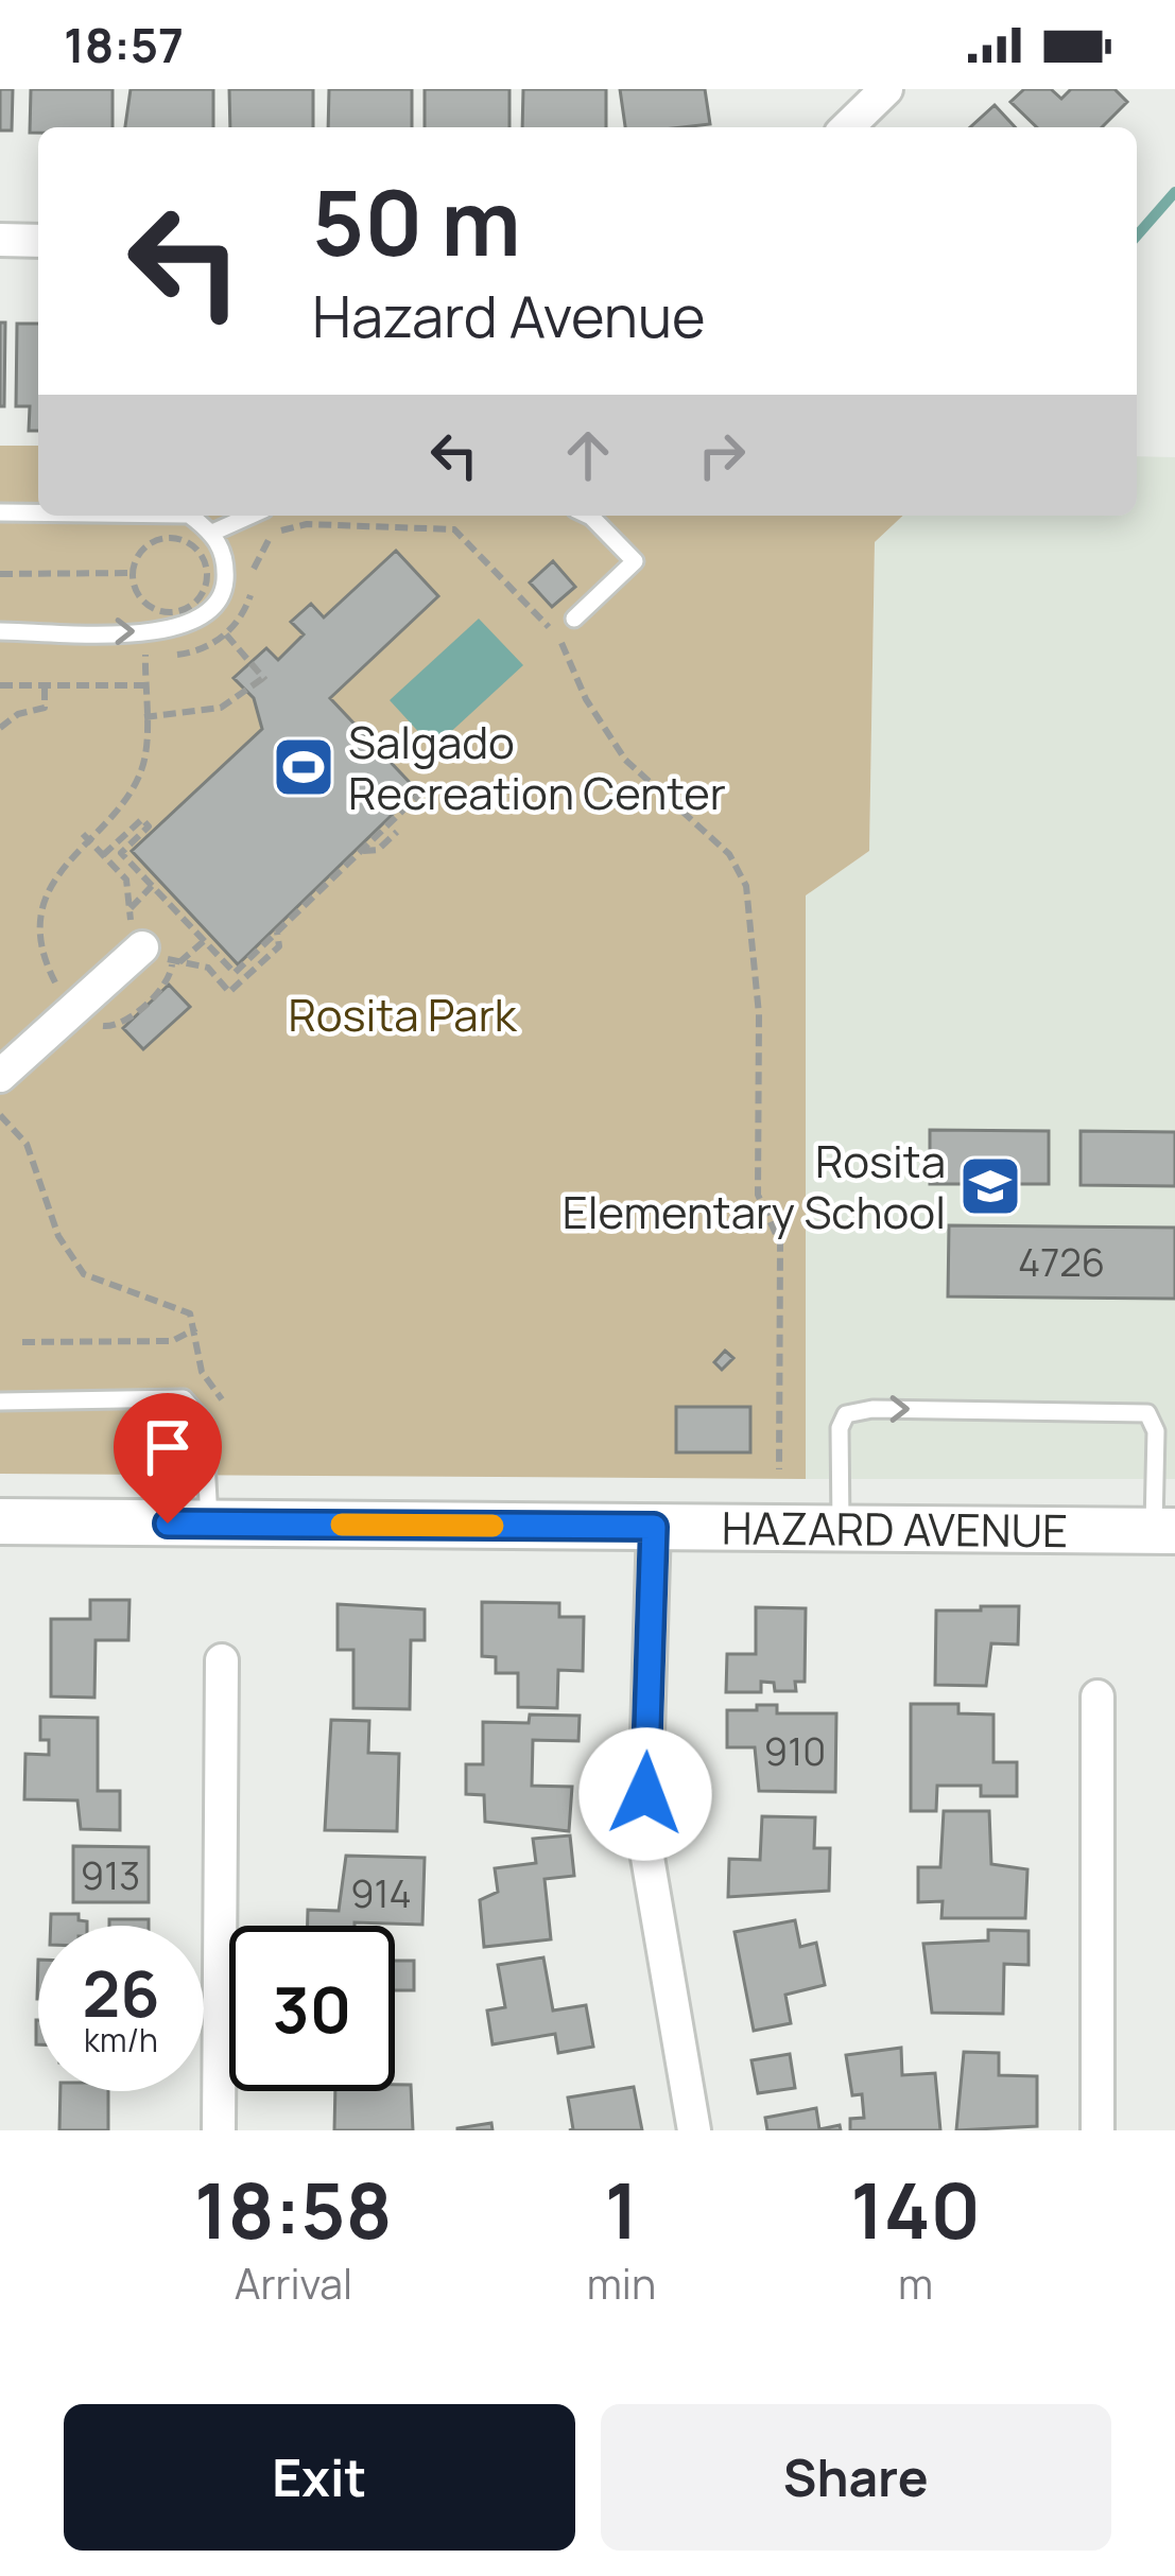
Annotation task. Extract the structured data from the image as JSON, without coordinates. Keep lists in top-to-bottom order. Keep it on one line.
{"streets":{"street":["HAZARD AVENUE"]},"parks":["Rosita Park"],"places":{"sports":["Salgado Recreation Center"],"school or university":["Rosita Elementary School"]},"house_numbers":["4726","910","913","914"],"page":{"status":"18:57","turn":["50 m","Hazard Avenue"],"speed":"26 km/h","limit":"30","eta":["18:58","Arrival","1","min","140","m"],"buttons":["Exit","Share"]}}
